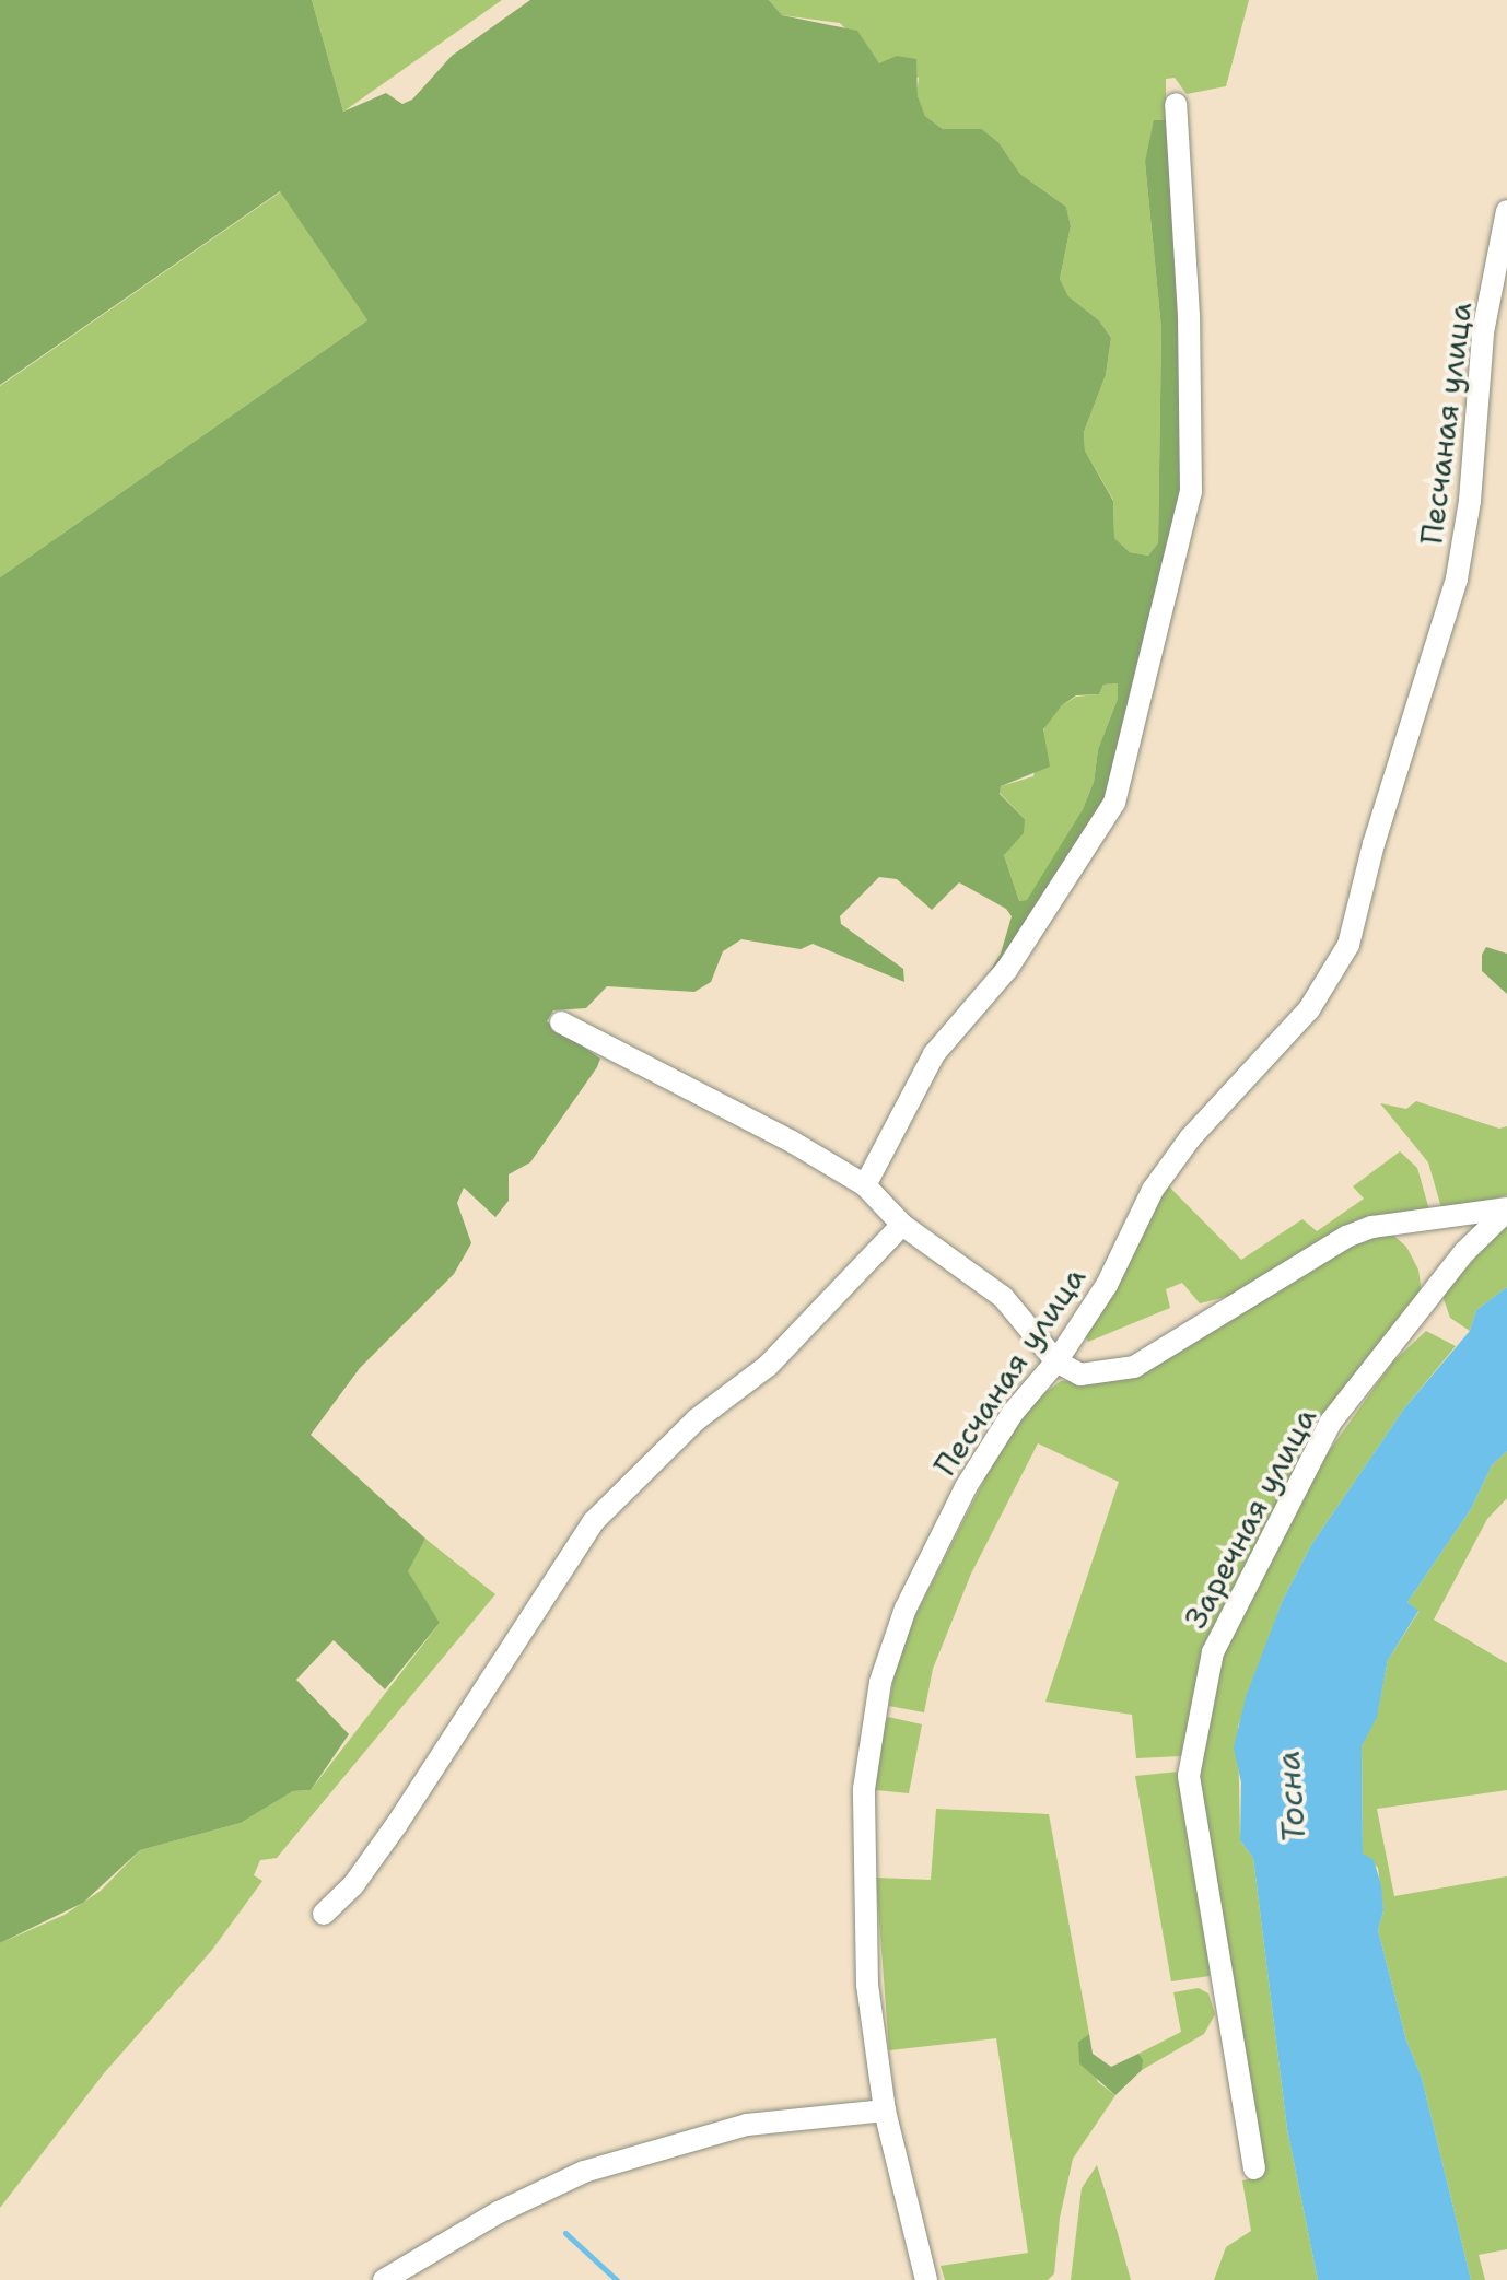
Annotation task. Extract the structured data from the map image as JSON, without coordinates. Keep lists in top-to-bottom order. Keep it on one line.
{"streets":{"street":["Песчаная улица","Заречная улица"]},"water":["Тосна"]}
